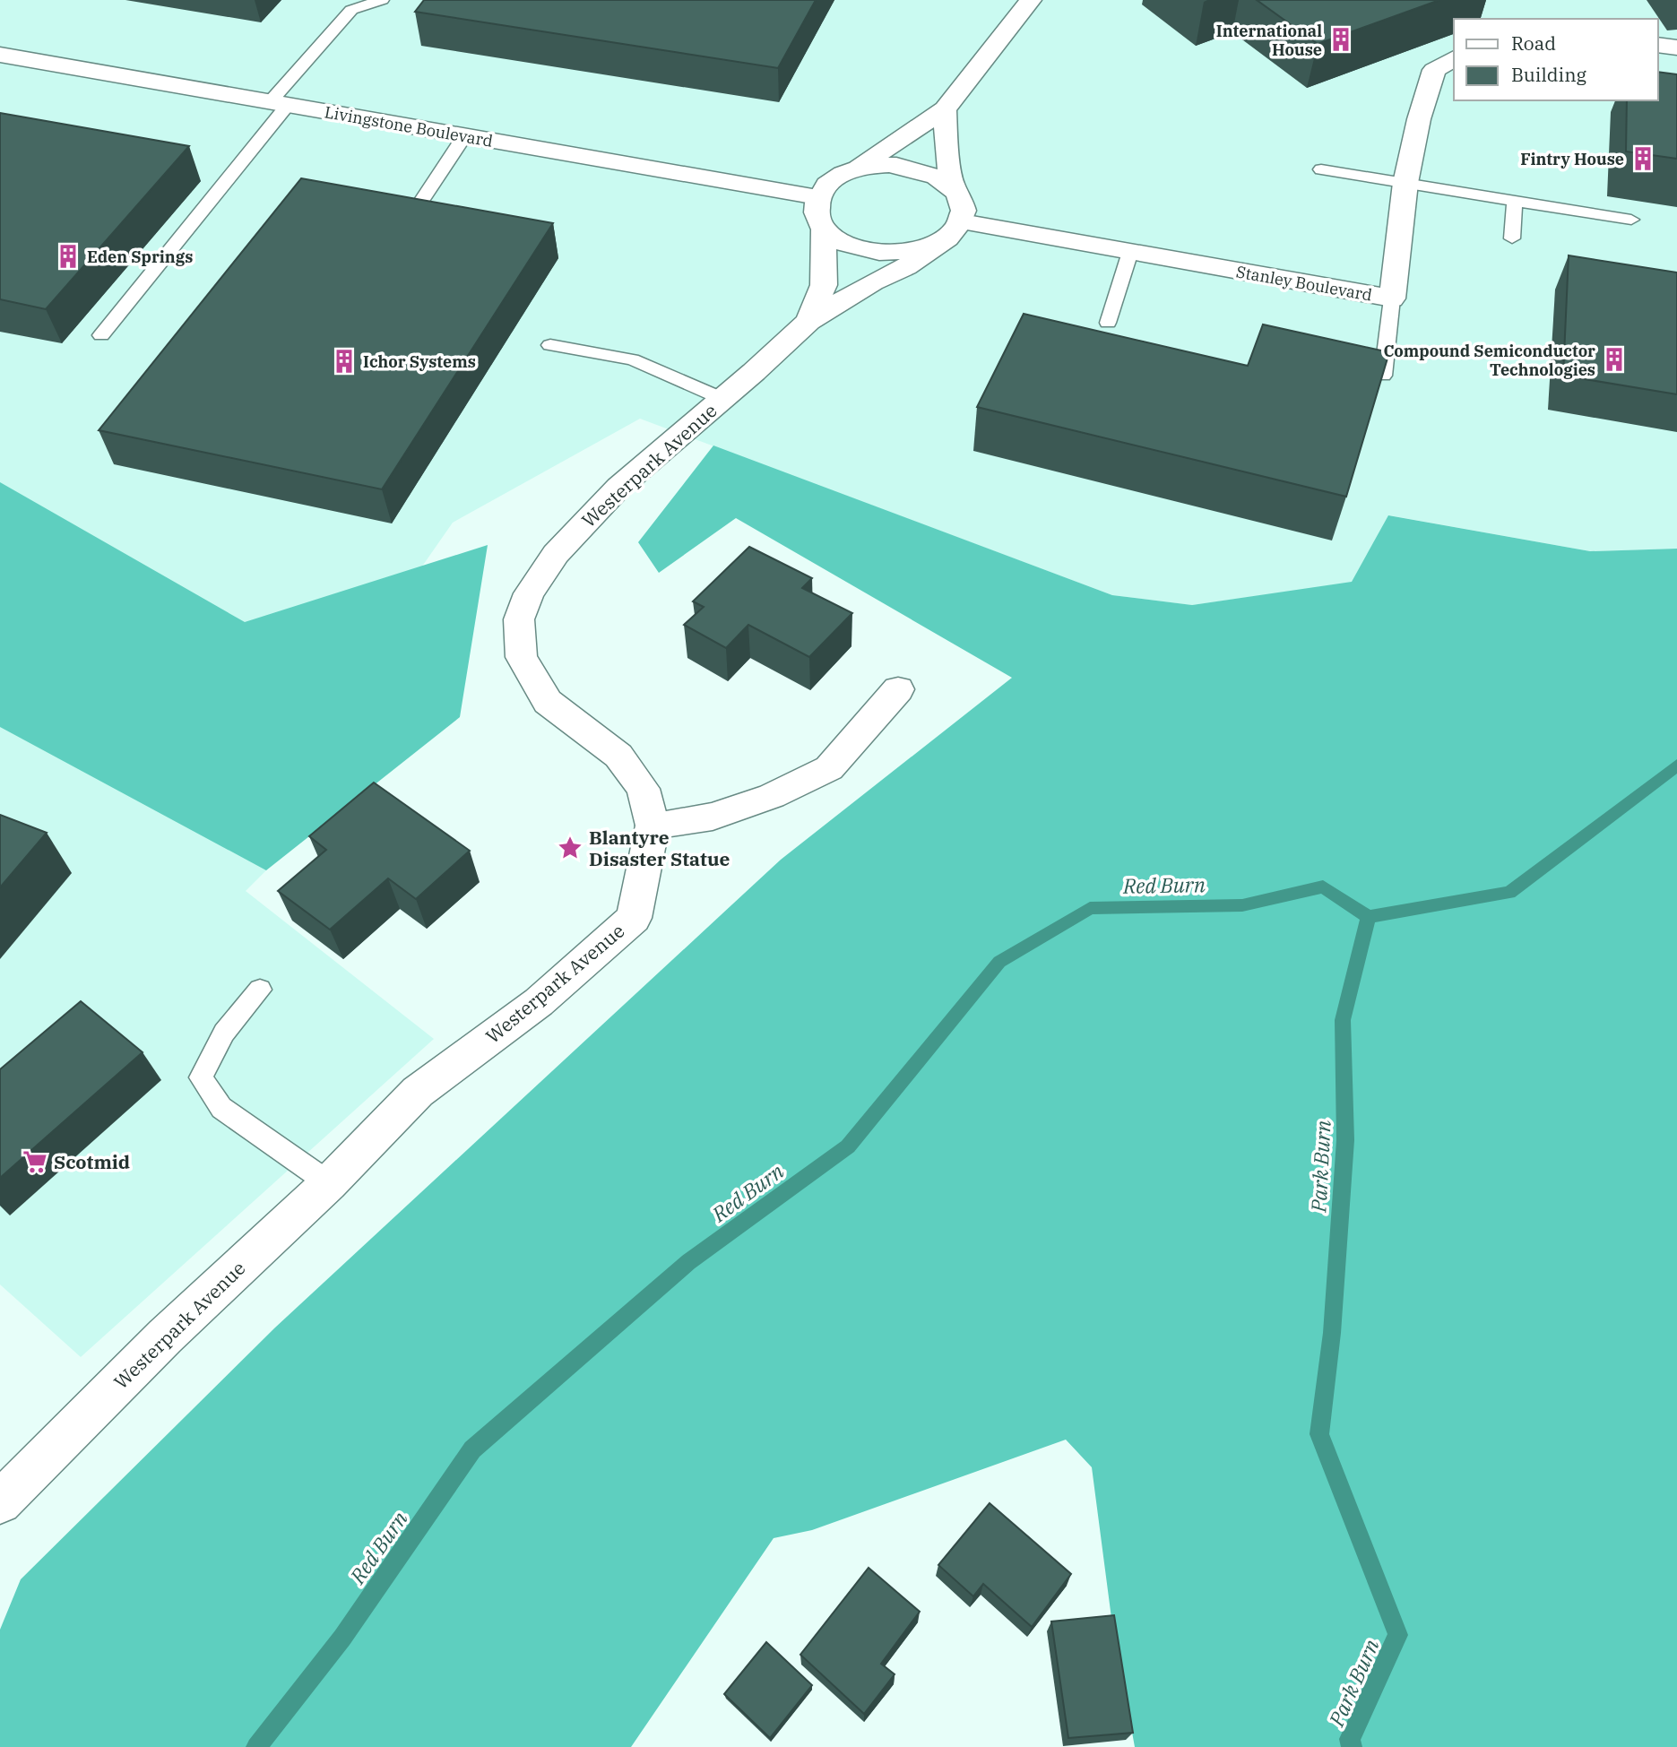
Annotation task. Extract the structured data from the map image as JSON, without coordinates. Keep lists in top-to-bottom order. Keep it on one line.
{"streets":{"street":["Livingstone Boulevard","Stanley Boulevard","Westerpark Avenue"]},"crossings":[["Livingstone Boulevard","Stanley Boulevard"],["Livingstone Boulevard","Westerpark Avenue"],["Stanley Boulevard","Westerpark Avenue"]],"water":["Red Burn","Park Burn"],"places":{"building":["International House","Fintry House","Eden Springs","Compound Semiconductor Technologies","Ichor Systems"],"place":["Blantyre Disaster Statue"],"supermarket":["Scotmid"]},"legend":["Road","Building"]}
